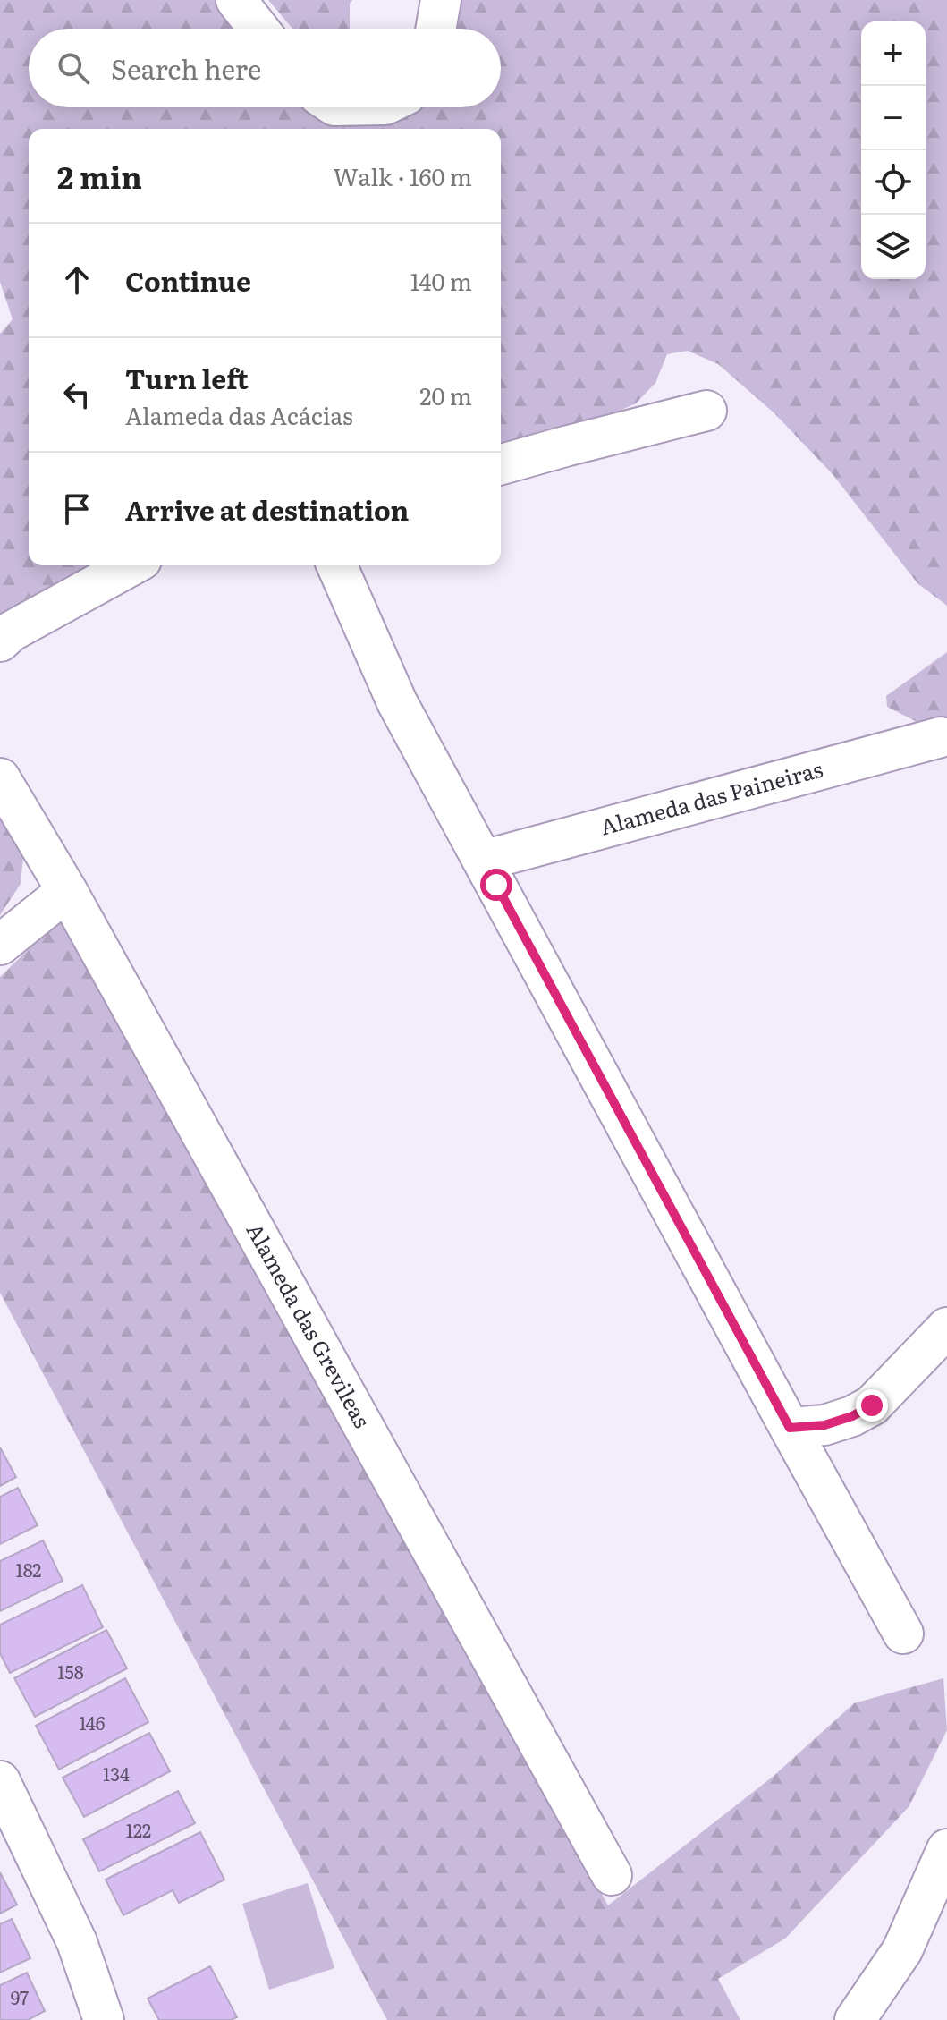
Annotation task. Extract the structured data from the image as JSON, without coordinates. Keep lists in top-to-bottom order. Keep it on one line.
{"streets":{"street":["Alameda das Paineiras","Alameda das Grevileas"]},"house_numbers":["182","158","146","134","122","97"],"page":{"map_buttons":["+","−"],"search":"Search here","heading":["2 min","Walk · 160 m"],"list":[["Continue","140 m"],["Turn left","Alameda das Acácias","20 m"],"Arrive at destination"]}}
